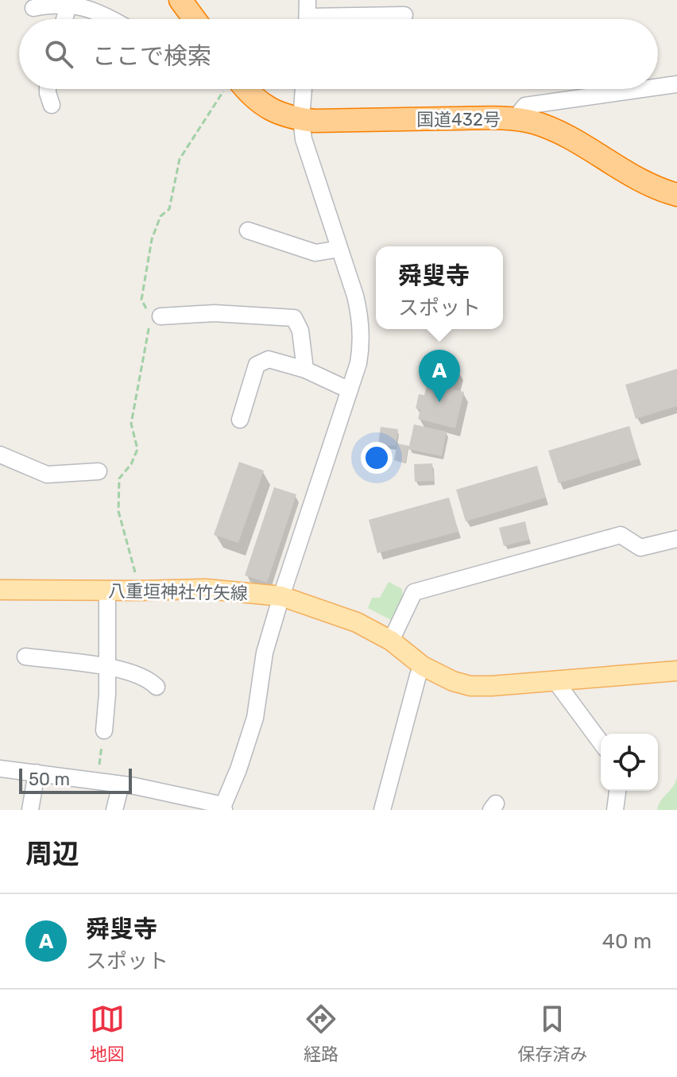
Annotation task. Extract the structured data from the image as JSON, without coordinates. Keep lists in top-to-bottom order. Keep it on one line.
{"streets":{"highway":["国道432号"],"main road":["八重垣神社竹矢線"]},"scale_bar":"50 m","page":{"search":"ここで検索","popup":["舜叟寺","スポット"],"pins":"A","scale":"50 m","heading":"周辺","list":[{"mark":"A","name":"舜叟寺","note":"スポット","value":"40 m"}],"nav":["地図","経路","保存済み"]}}
